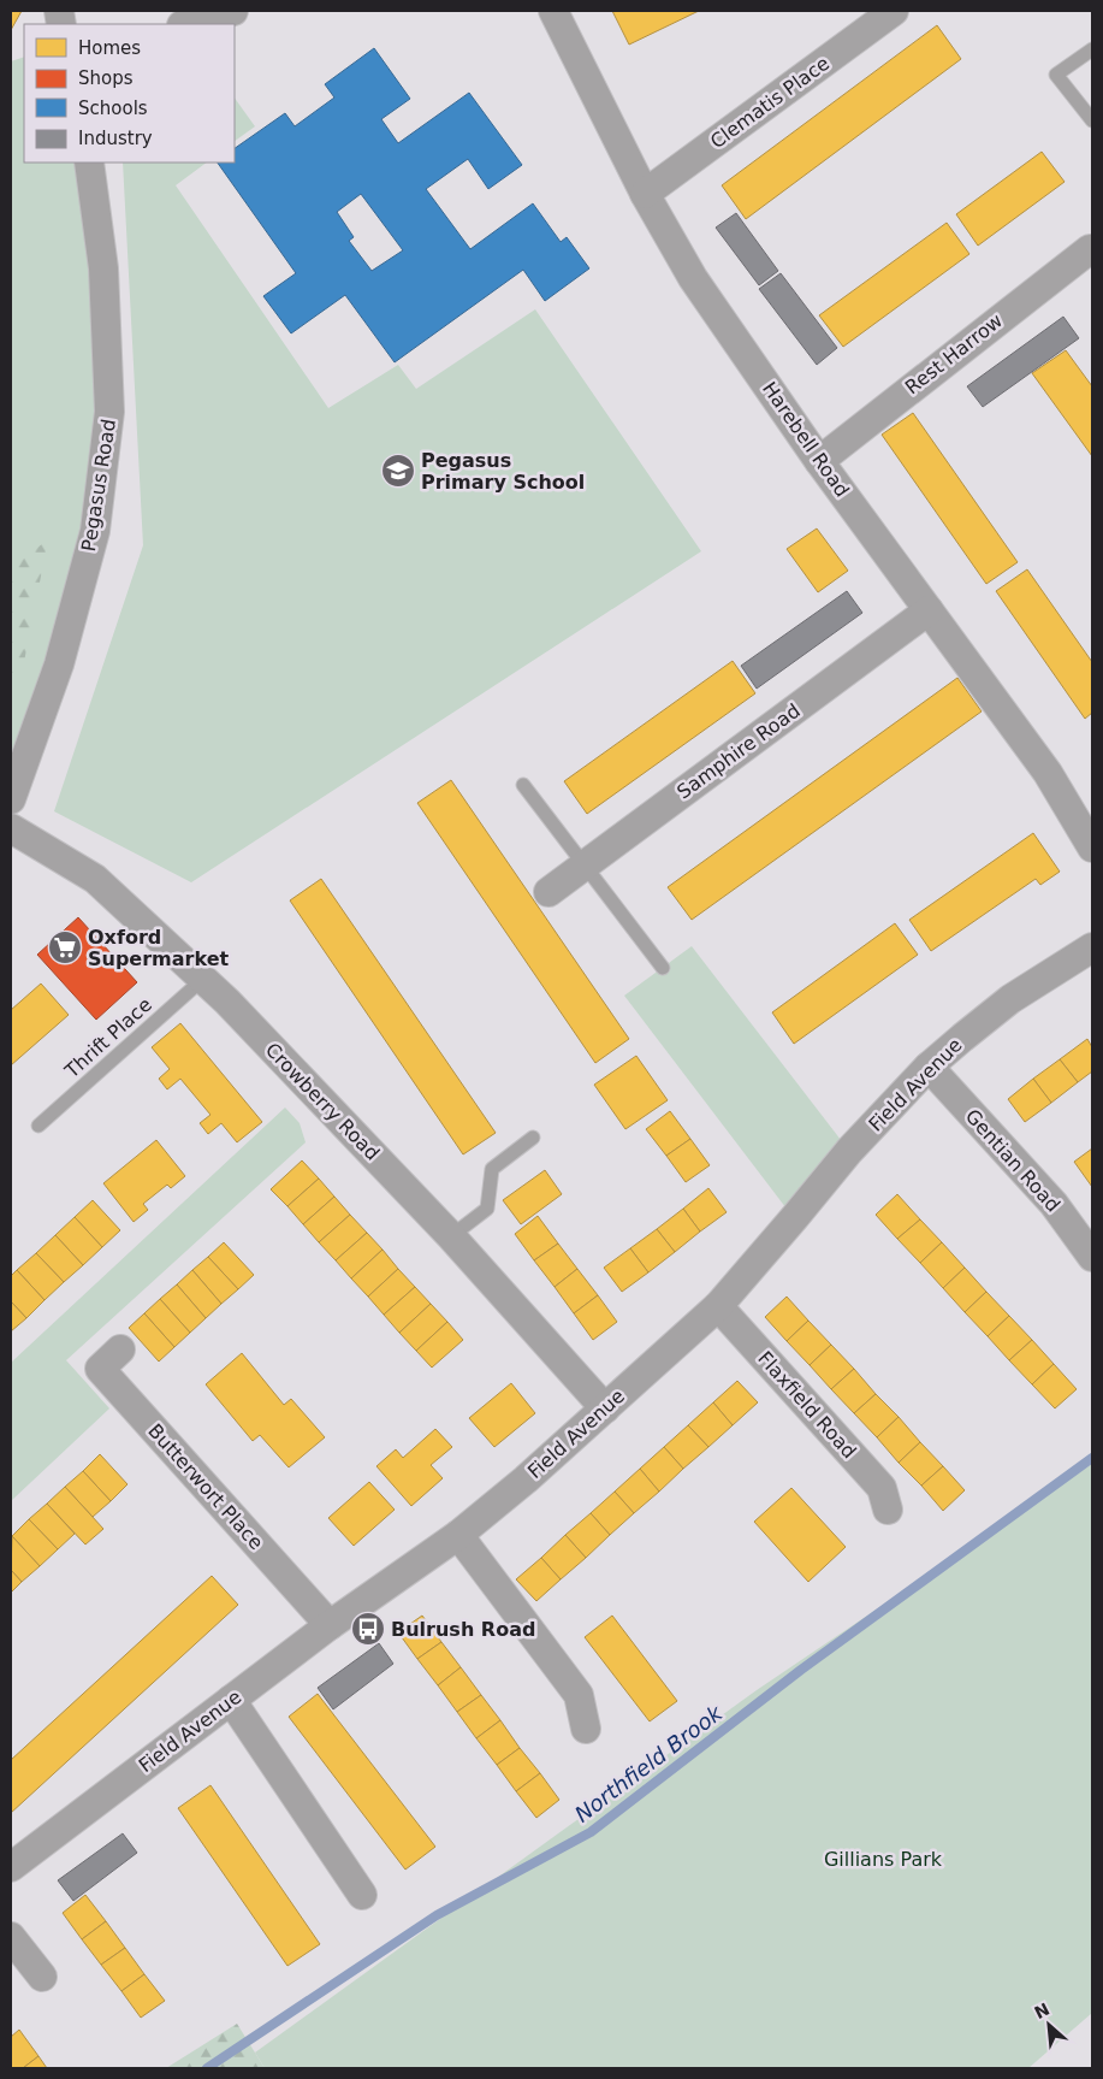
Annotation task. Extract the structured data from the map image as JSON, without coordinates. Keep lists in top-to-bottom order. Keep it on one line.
{"streets":{"street":["Clematis Place","Rest Harrow","Harebell Road","Pegasus Road","Samphire Road","Field Avenue","Crowberry Road","Gentian Road","Flaxfield Road","Butterwort Place"],"lane":["Thrift Place"]},"crossings":[["Clematis Place","Harebell Road"],["Rest Harrow","Harebell Road"],["Harebell Road","Samphire Road"],["Thrift Place","Crowberry Road"],["Field Avenue","Crowberry Road"],["Field Avenue","Gentian Road"],["Field Avenue","Flaxfield Road"],["Field Avenue","Butterwort Place"]],"water":["Northfield Brook"],"parks":["Gillians Park"],"places":{"school or university":["Pegasus Primary School"],"supermarket":["Oxford Supermarket"],"bus stop":["Bulrush Road"]},"legend":["Homes","Shops","Schools","Industry"],"north":"top left"}
